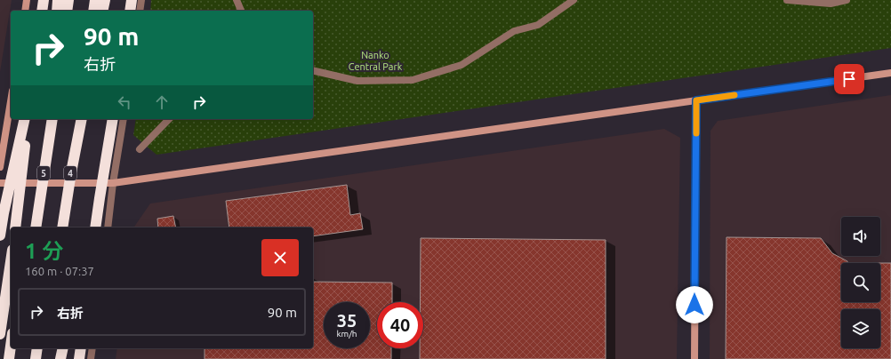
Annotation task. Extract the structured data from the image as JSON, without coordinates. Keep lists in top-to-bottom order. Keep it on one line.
{"streets":{"highway":["5","4"]},"parks":["Nanko Central Park"],"page":{"turn":["90 m","右折"],"heading":["1 分","160 m · 07:37"],"list":[{"name":"右折","value":"90 m"}],"speed":"35 km/h","limit":"40"}}
